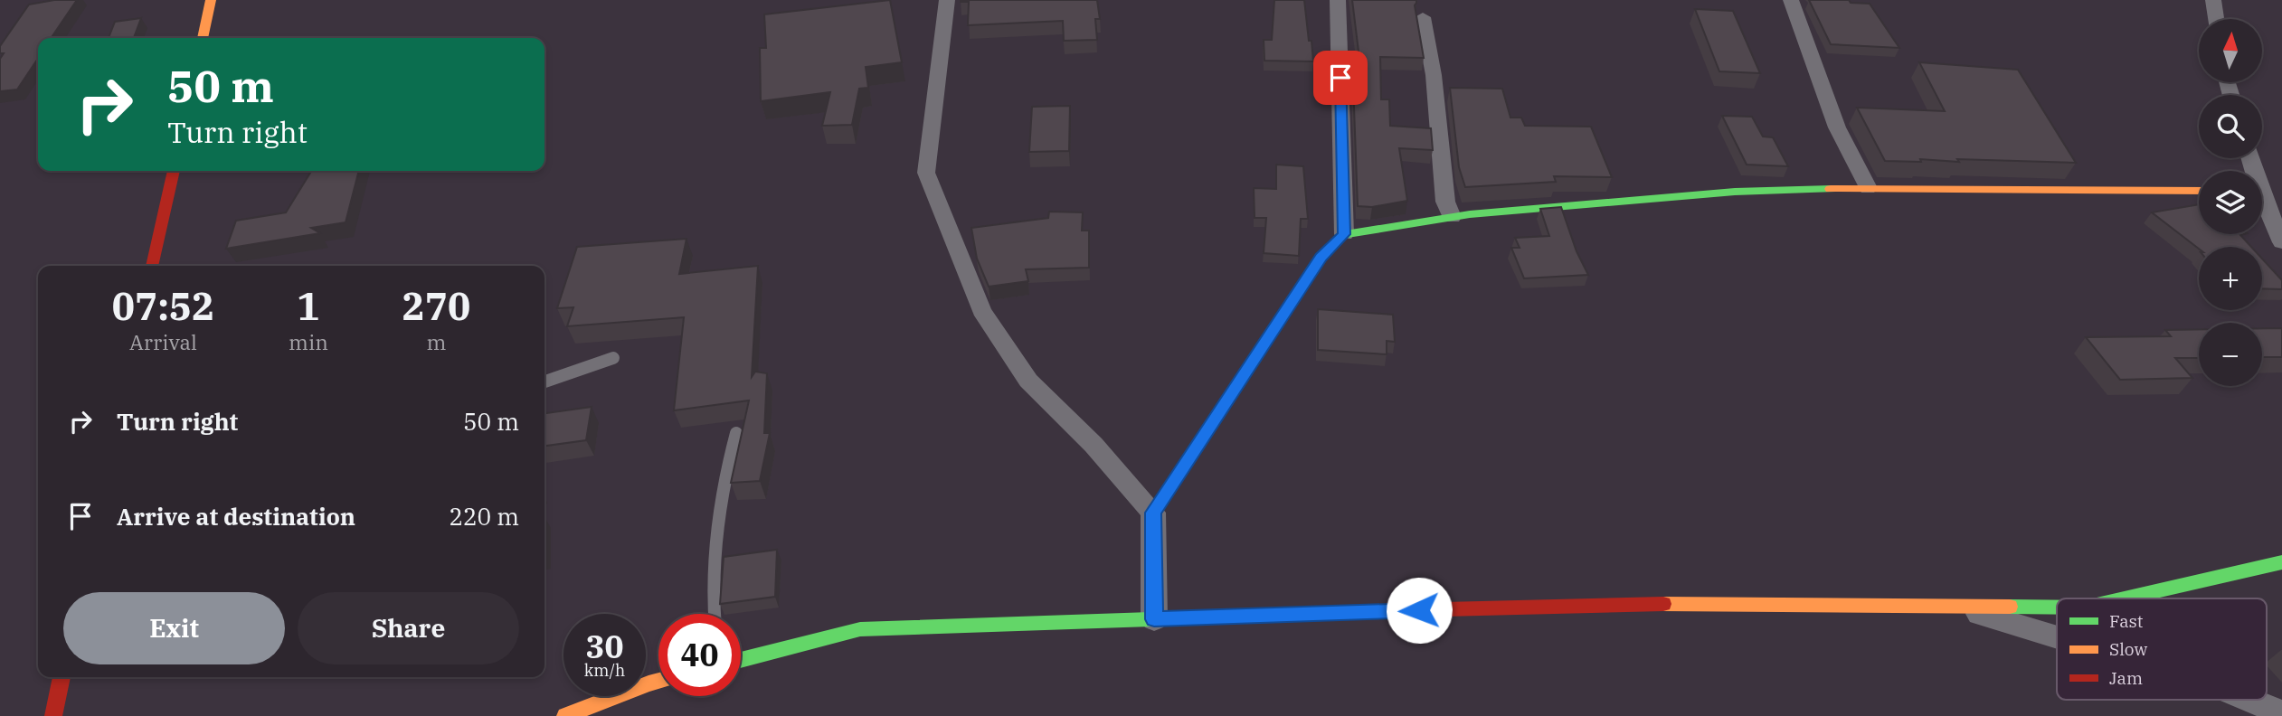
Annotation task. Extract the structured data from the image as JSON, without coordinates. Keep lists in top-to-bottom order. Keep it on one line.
{"legend":["Fast","Slow","Jam"],"north":"top","page":{"map_buttons":["+","−"],"turn":["50 m","Turn right"],"eta":["07:52","Arrival","1","min","270","m"],"list":[{"name":"Turn right","value":"50 m"},{"name":"Arrive at destination","value":"220 m"}],"buttons":["Exit","Share"],"speed":"30 km/h","limit":"40"}}
